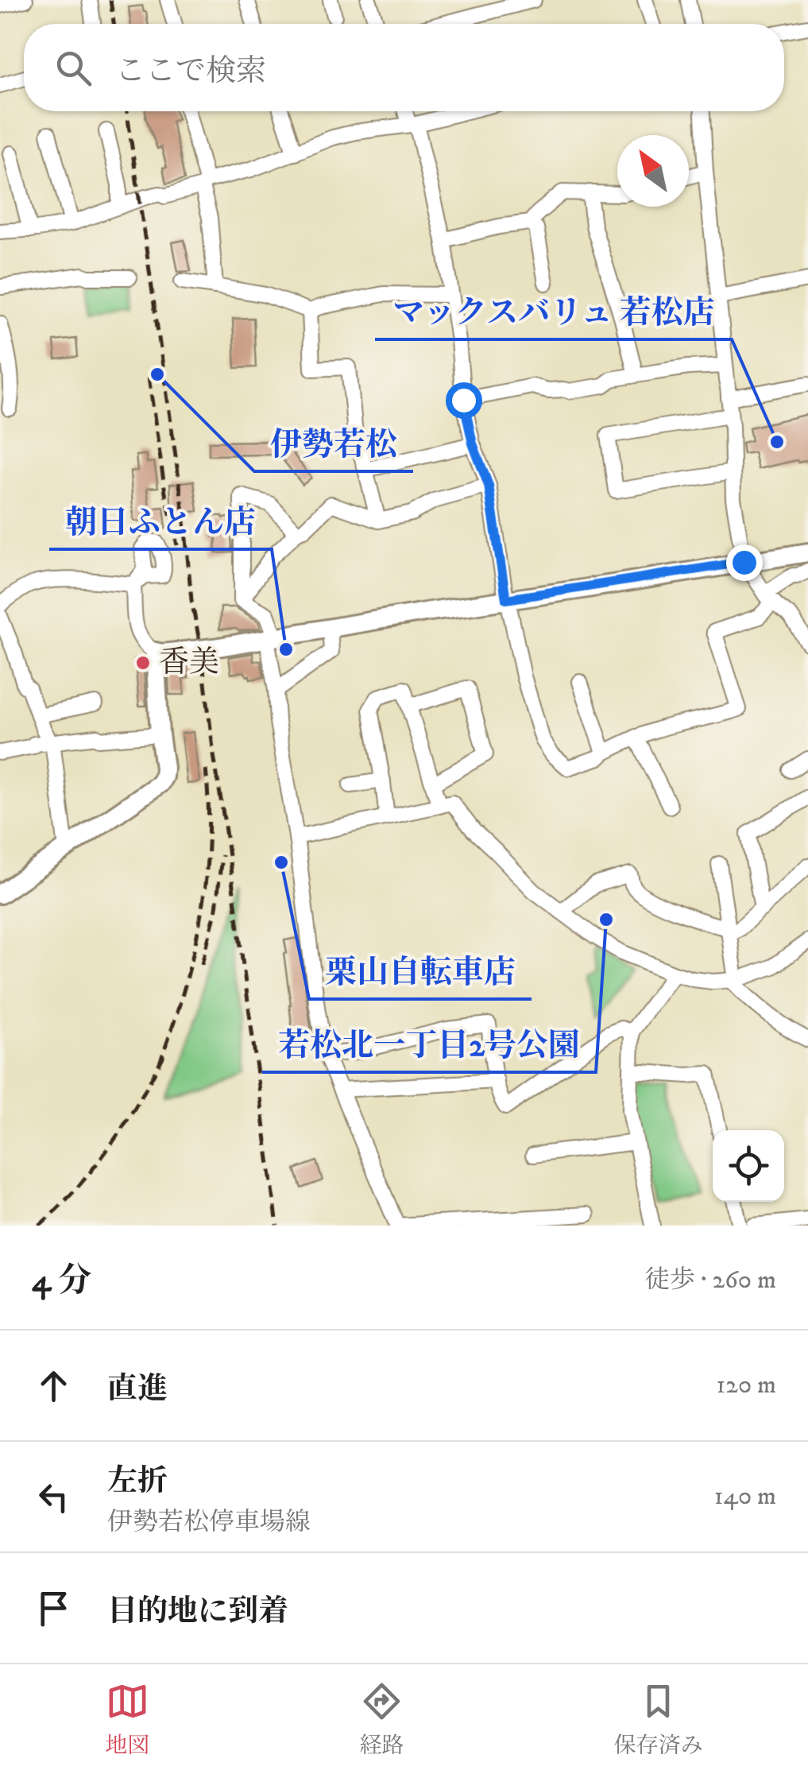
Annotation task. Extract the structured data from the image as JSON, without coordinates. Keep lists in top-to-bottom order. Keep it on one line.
{"places":["伊勢若松","マックスバリュ 若松店","朝日ふとん店","香美","栗山自転車店","若松北一丁目2号公園"],"north":"top left","page":{"search":"ここで検索","heading":["4 分","徒歩 · 260 m"],"list":[["直進","120 m"],["左折","伊勢若松停車場線","140 m"],"目的地に到着"],"nav":["地図","経路","保存済み"]}}
